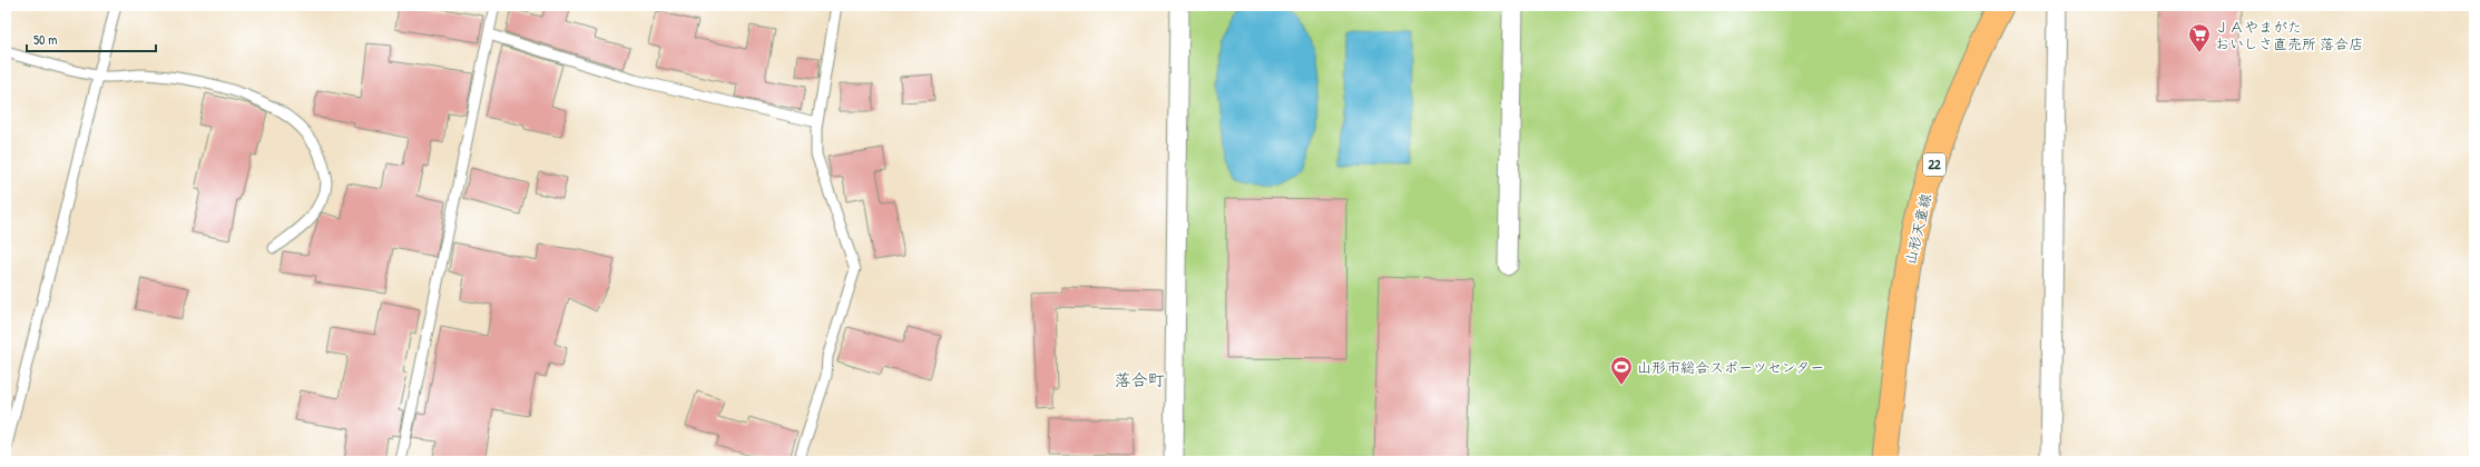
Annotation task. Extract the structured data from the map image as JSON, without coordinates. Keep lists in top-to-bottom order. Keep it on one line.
{"streets":{"main road":["22","山形天童線"]},"districts":["落合町"],"places":{"supermarket":["ＪＡやまがた おいしさ直売所 落合店"],"sports":["山形市総合スポーツセンター"]},"scale_bar":"50 m"}
